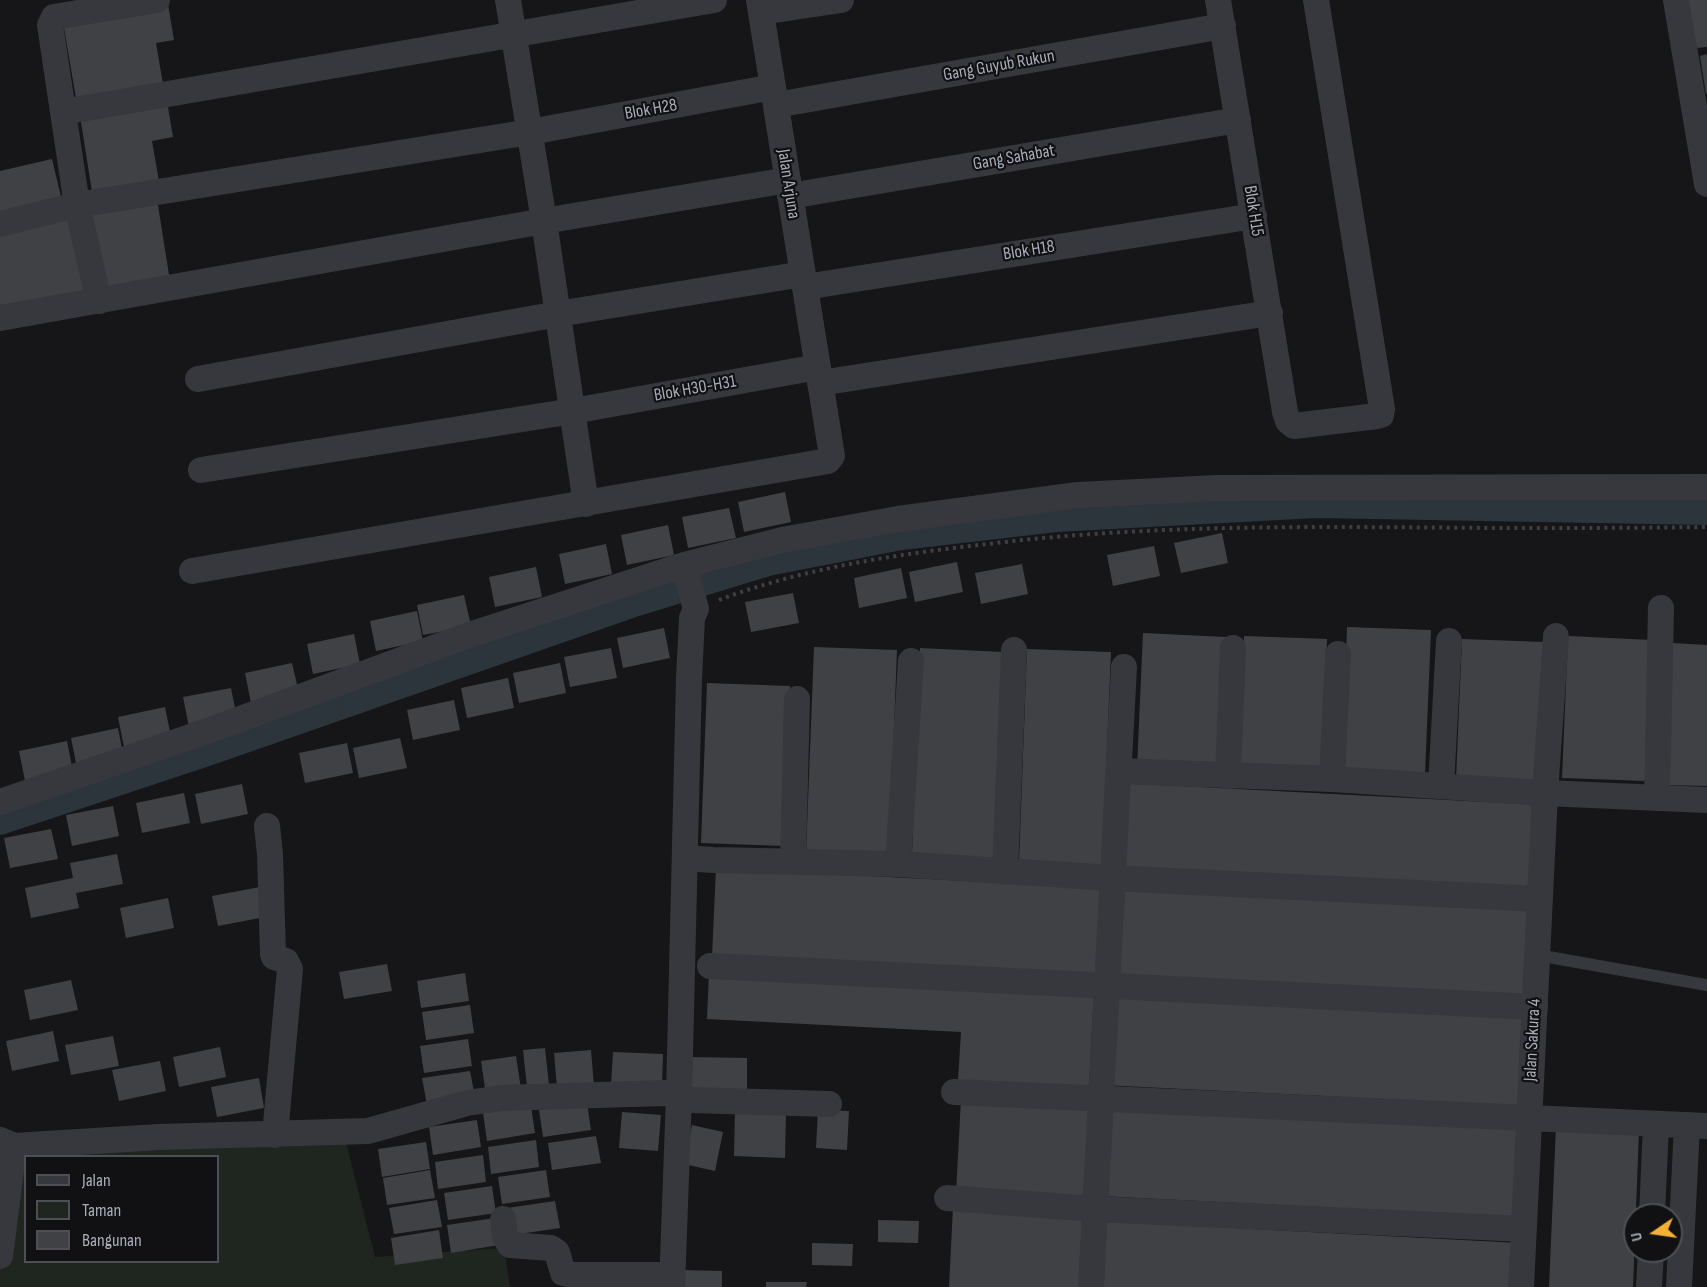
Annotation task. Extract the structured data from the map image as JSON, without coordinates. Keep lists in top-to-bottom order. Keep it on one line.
{"streets":{"street":["Gang Guyub Rukun","Blok H28","Gang Sahabat","Jalan Arjuna","Blok H15","Blok H18","Blok H30-H31","Jalan Sakura 4"]},"crossings":[["Gang Guyub Rukun","Blok H28"],["Gang Guyub Rukun","Jalan Arjuna"],["Gang Guyub Rukun","Blok H15"],["Blok H28","Jalan Arjuna"],["Gang Sahabat","Jalan Arjuna"],["Gang Sahabat","Blok H15"],["Jalan Arjuna","Blok H18"],["Jalan Arjuna","Blok H30-H31"],["Blok H15","Blok H18"],["Blok H15","Blok H30-H31"]],"legend":["Jalan","Taman","Bangunan"],"north":"left"}
